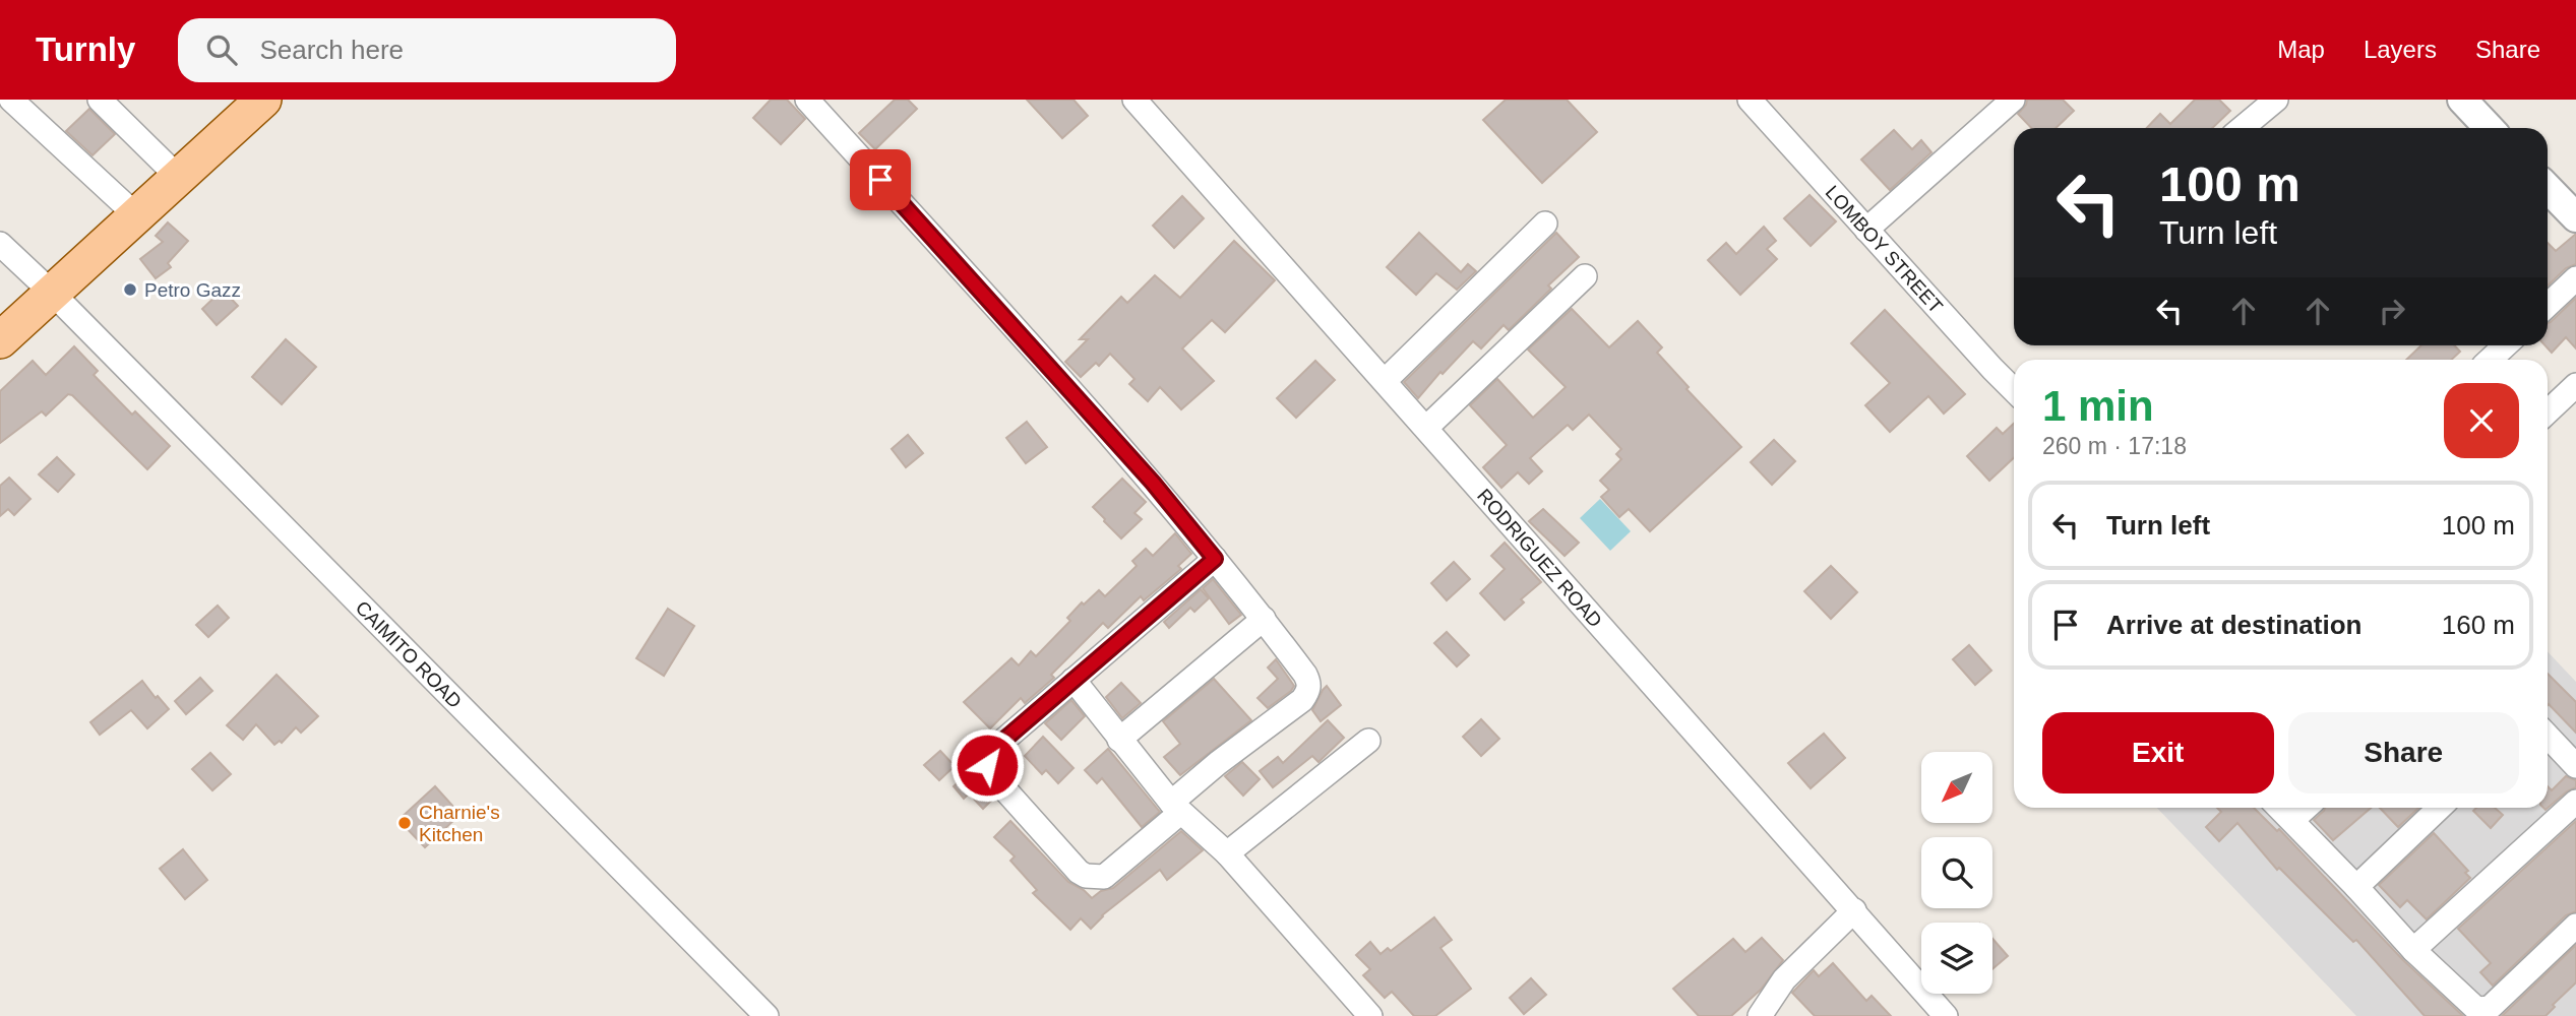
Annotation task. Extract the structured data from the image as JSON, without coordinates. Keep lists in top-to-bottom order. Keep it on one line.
{"streets":{"street":["LOMBOY STREET","RODRIGUEZ ROAD","CAIMITO ROAD"]},"places":["Petro Gazz","Charnie's Kitchen"],"north":"bottom left","page":{"header":"Turnly","search":"Search here","nav":["Map","Layers","Share"],"turn":["100 m","Turn left"],"heading":["1 min","260 m · 17:18"],"list":[{"name":"Turn left","value":"100 m"},{"name":"Arrive at destination","value":"160 m"}],"buttons":["Exit","Share"]}}
